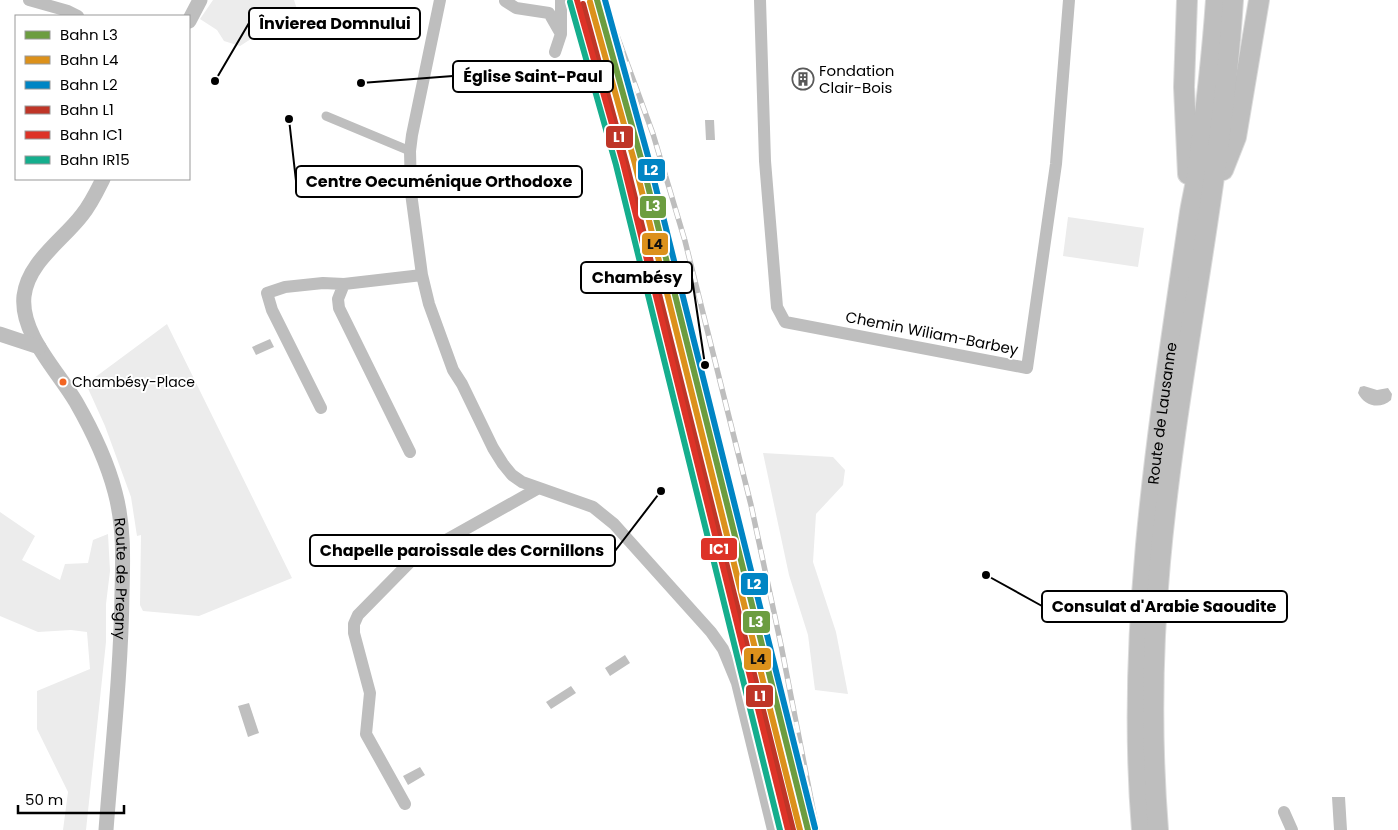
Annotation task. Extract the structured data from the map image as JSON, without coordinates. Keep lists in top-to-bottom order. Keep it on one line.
{"streets":{"main road":["Route de Lausanne"],"street":["Chemin Wiliam-Barbey","Route de Pregny"]},"places":{"building":["Fondation Clair-Bois"],"other":["Învierea Domnului","Église Saint-Paul","Centre Oecuménique Orthodoxe","Chambésy","Chambésy-Place","Chapelle paroissale des Cornillons","Consulat d'Arabie Saoudite"]},"lines":["rail line L3","rail line L2","rail line IC1","rail line L4","rail line IR15","rail line L1"],"legend":["Bahn L3","Bahn L4","Bahn L2","Bahn L1","Bahn IC1","Bahn IR15"],"scale_bar":"50 m"}
